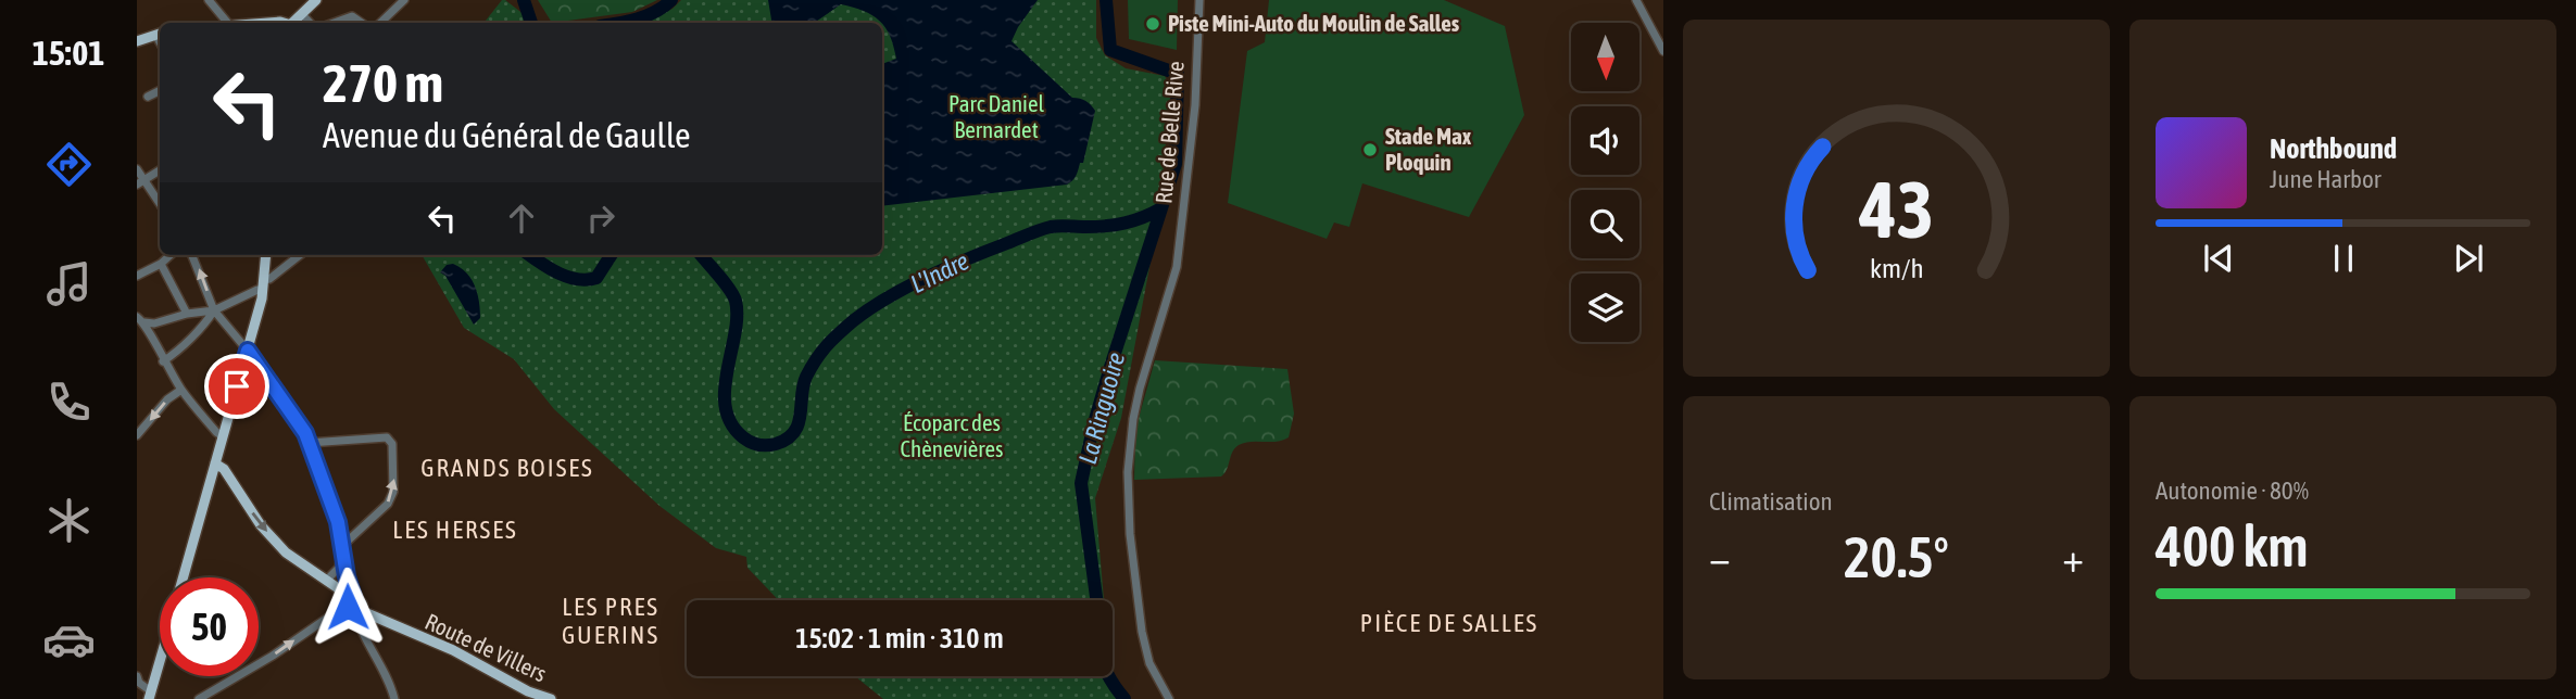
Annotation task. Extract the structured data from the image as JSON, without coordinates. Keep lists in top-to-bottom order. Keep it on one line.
{"streets":{"main road":["Route de Villers"],"street":["Rue de Belle Rive"]},"districts":["GRANDS BOISES","LES HERSES","LES PRES GUERINS","PIÈCE DE SALLES"],"water":["L'Indre","La Ringuoire"],"parks":["Parc Daniel Bernardet","Écoparc des Chènevières"],"places":["Piste Mini-Auto du Moulin de Salles","Stade Max Ploquin"],"north":"bottom","page":{"tabs":"15:01","turn":["270 m","Avenue du Général de Gaulle"],"song":["Northbound","June Harbor"],"tile":["Climatisation",["Autonomie · 80%","400 km"]],"heat":["−","20.5°","+"],"limit":"50","trip":"15:02 · 1 min · 310 m","gauge":["43","km/h"]}}
